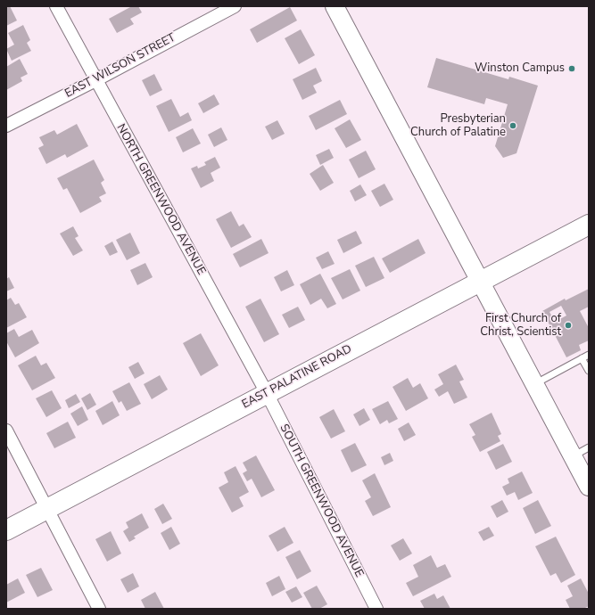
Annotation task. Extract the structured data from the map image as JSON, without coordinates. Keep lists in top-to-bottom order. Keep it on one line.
{"streets":{"main road":["EAST PALATINE ROAD"],"street":["EAST WILSON STREET","NORTH GREENWOOD AVENUE","SOUTH GREENWOOD AVENUE"]},"crossings":[["EAST WILSON STREET","NORTH GREENWOOD AVENUE"],["NORTH GREENWOOD AVENUE","EAST PALATINE ROAD"],["NORTH GREENWOOD AVENUE","SOUTH GREENWOOD AVENUE"],["EAST PALATINE ROAD","SOUTH GREENWOOD AVENUE"]],"places":["Winston Campus","Presbyterian Church of Palatine","First Church of Christ, Scientist"]}
